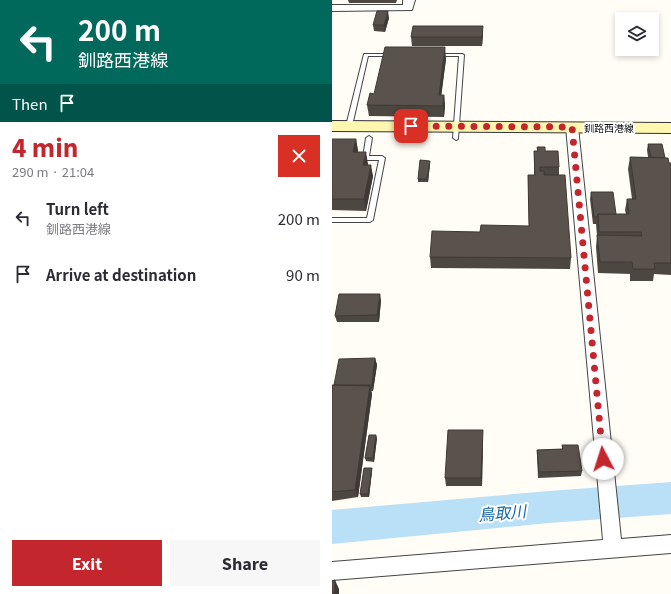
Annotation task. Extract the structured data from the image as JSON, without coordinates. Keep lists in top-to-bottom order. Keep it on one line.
{"streets":{"main road":["釧路西港線"]},"water":["鳥取川"],"page":{"turn":["200 m","釧路西港線"],"then":"Then","heading":["4 min","290 m · 21:04"],"list":[{"name":"Turn left","note":"釧路西港線","value":"200 m"},{"name":"Arrive at destination","value":"90 m"}],"buttons":["Exit","Share"]}}
